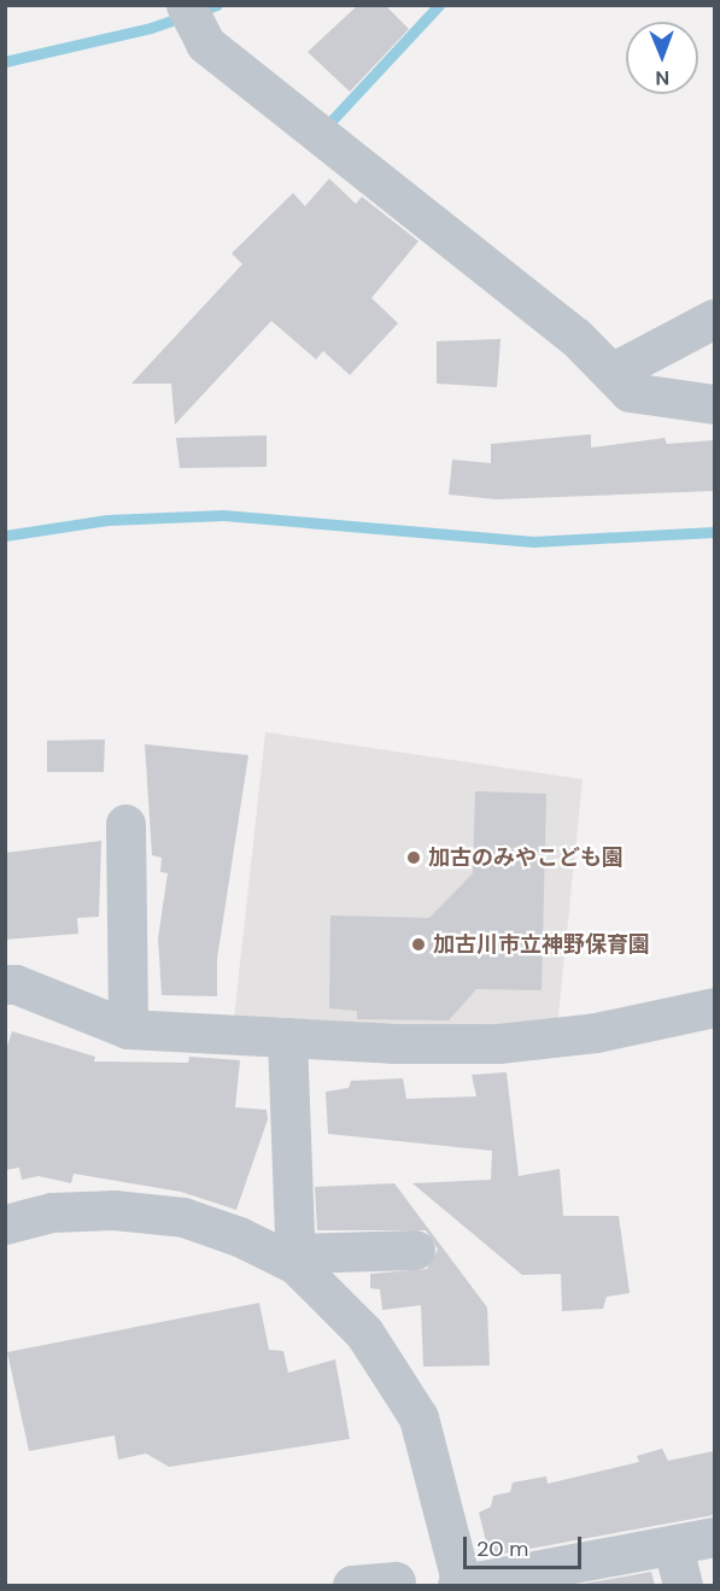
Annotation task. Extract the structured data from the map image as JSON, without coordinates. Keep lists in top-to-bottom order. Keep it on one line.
{"places":["加古のみやこども園","加古川市立神野保育園"],"scale_bar":"20 m","north":"bottom"}
